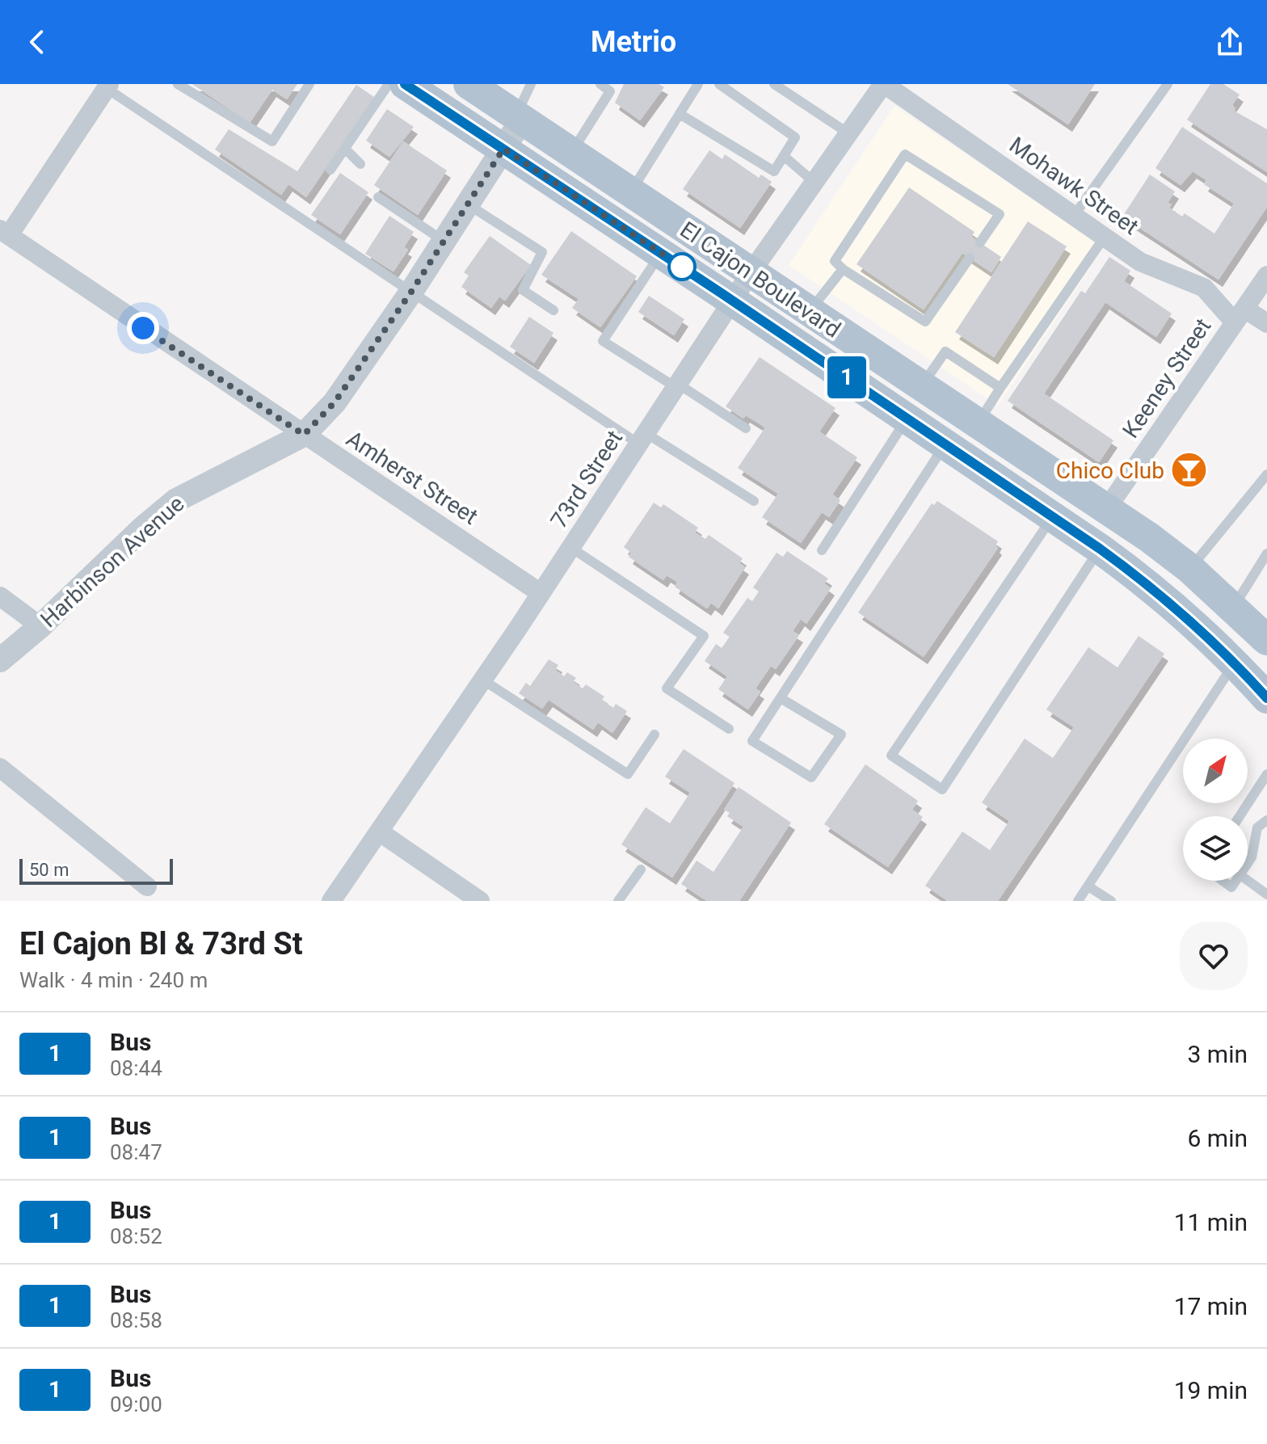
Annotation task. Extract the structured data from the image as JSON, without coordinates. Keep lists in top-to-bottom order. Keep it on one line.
{"streets":{"main road":["El Cajon Boulevard"],"street":["Mohawk Street","Keeney Street","Amherst Street","73rd Street","Harbinson Avenue"]},"crossings":[["Mohawk Street","Keeney Street"],["Mohawk Street","73rd Street"],["El Cajon Boulevard","Keeney Street"],["El Cajon Boulevard","73rd Street"],["El Cajon Boulevard","Harbinson Avenue"],["Amherst Street","73rd Street"],["Amherst Street","Harbinson Avenue"]],"places":{"bar":["Chico Club"]},"lines":["bus line 1"],"scale_bar":"50 m","north":"top right","page":{"header":"Metrio","on_map":"1","scale":"50 m","heading":["El Cajon Bl & 73rd St","Walk · 4 min · 240 m"],"list":[{"mark":"1","name":"Bus","note":"08:44","value":"3 min"},{"mark":"1","name":"Bus","note":"08:47","value":"6 min"},{"mark":"1","name":"Bus","note":"08:52","value":"11 min"},{"mark":"1","name":"Bus","note":"08:58","value":"17 min"},{"mark":"1","name":"Bus","note":"09:00","value":"19 min"}]}}
